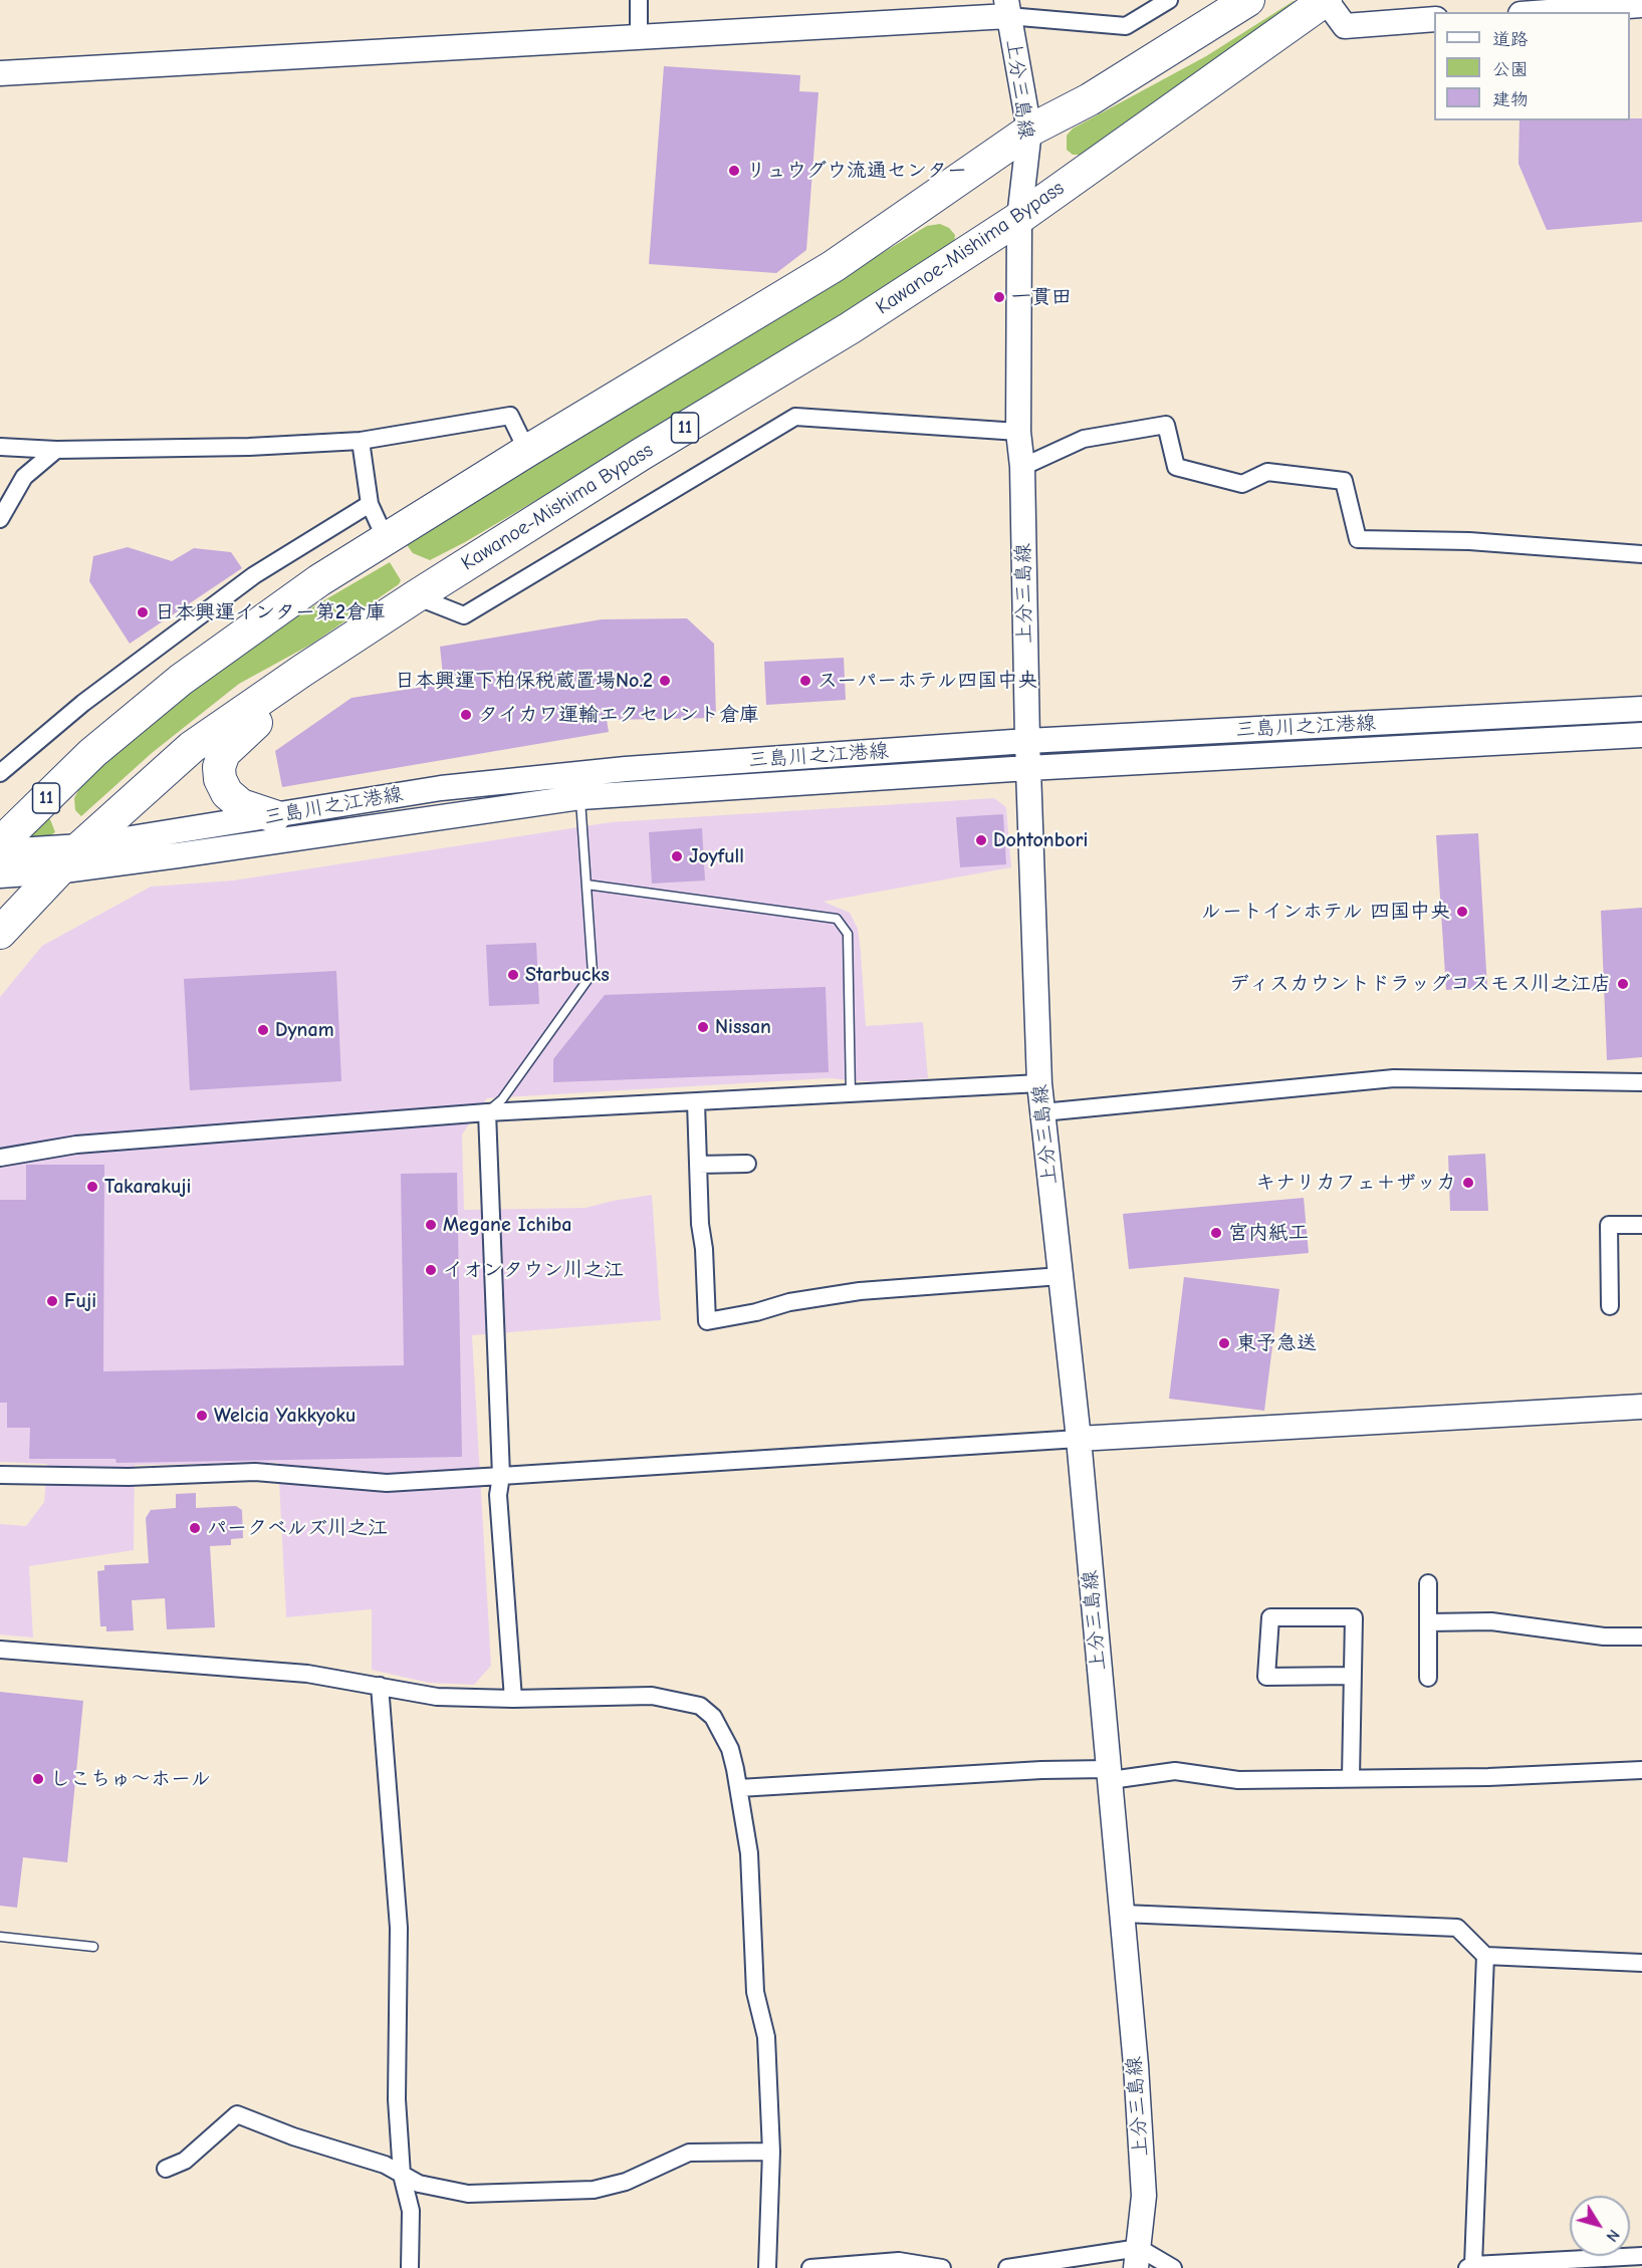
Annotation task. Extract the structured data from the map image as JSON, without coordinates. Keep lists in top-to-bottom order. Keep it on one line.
{"streets":{"highway":["Kawanoe-Mishima Bypass","11"],"main road":["上分三島線","三島川之江港線"]},"crossings":[["上分三島線","Kawanoe-Mishima Bypass"],["上分三島線","11"],["上分三島線","三島川之江港線"],["Kawanoe-Mishima Bypass","三島川之江港線"]],"places":["リュウグウ流通センター","一貫田","日本興運インター第2倉庫","日本興運下柏保税蔵置場No.2","スーパーホテル四国中央","タイカワ運輸エクセレント倉庫","Dohtonbori","Joyfull","ルートインホテル 四国中央","Starbucks","ディスカウントドラッグコスモス川之江店","Nissan","Dynam","キナリカフェ＋ザッカ","Takarakuji","Megane Ichiba","宮内紙工","イオンタウン川之江","Fuji","東予急送","Welcia Yakkyoku","パークベルズ川之江","しこちゅ～ホール"],"legend":["道路","公園","建物"],"north":"bottom right"}
